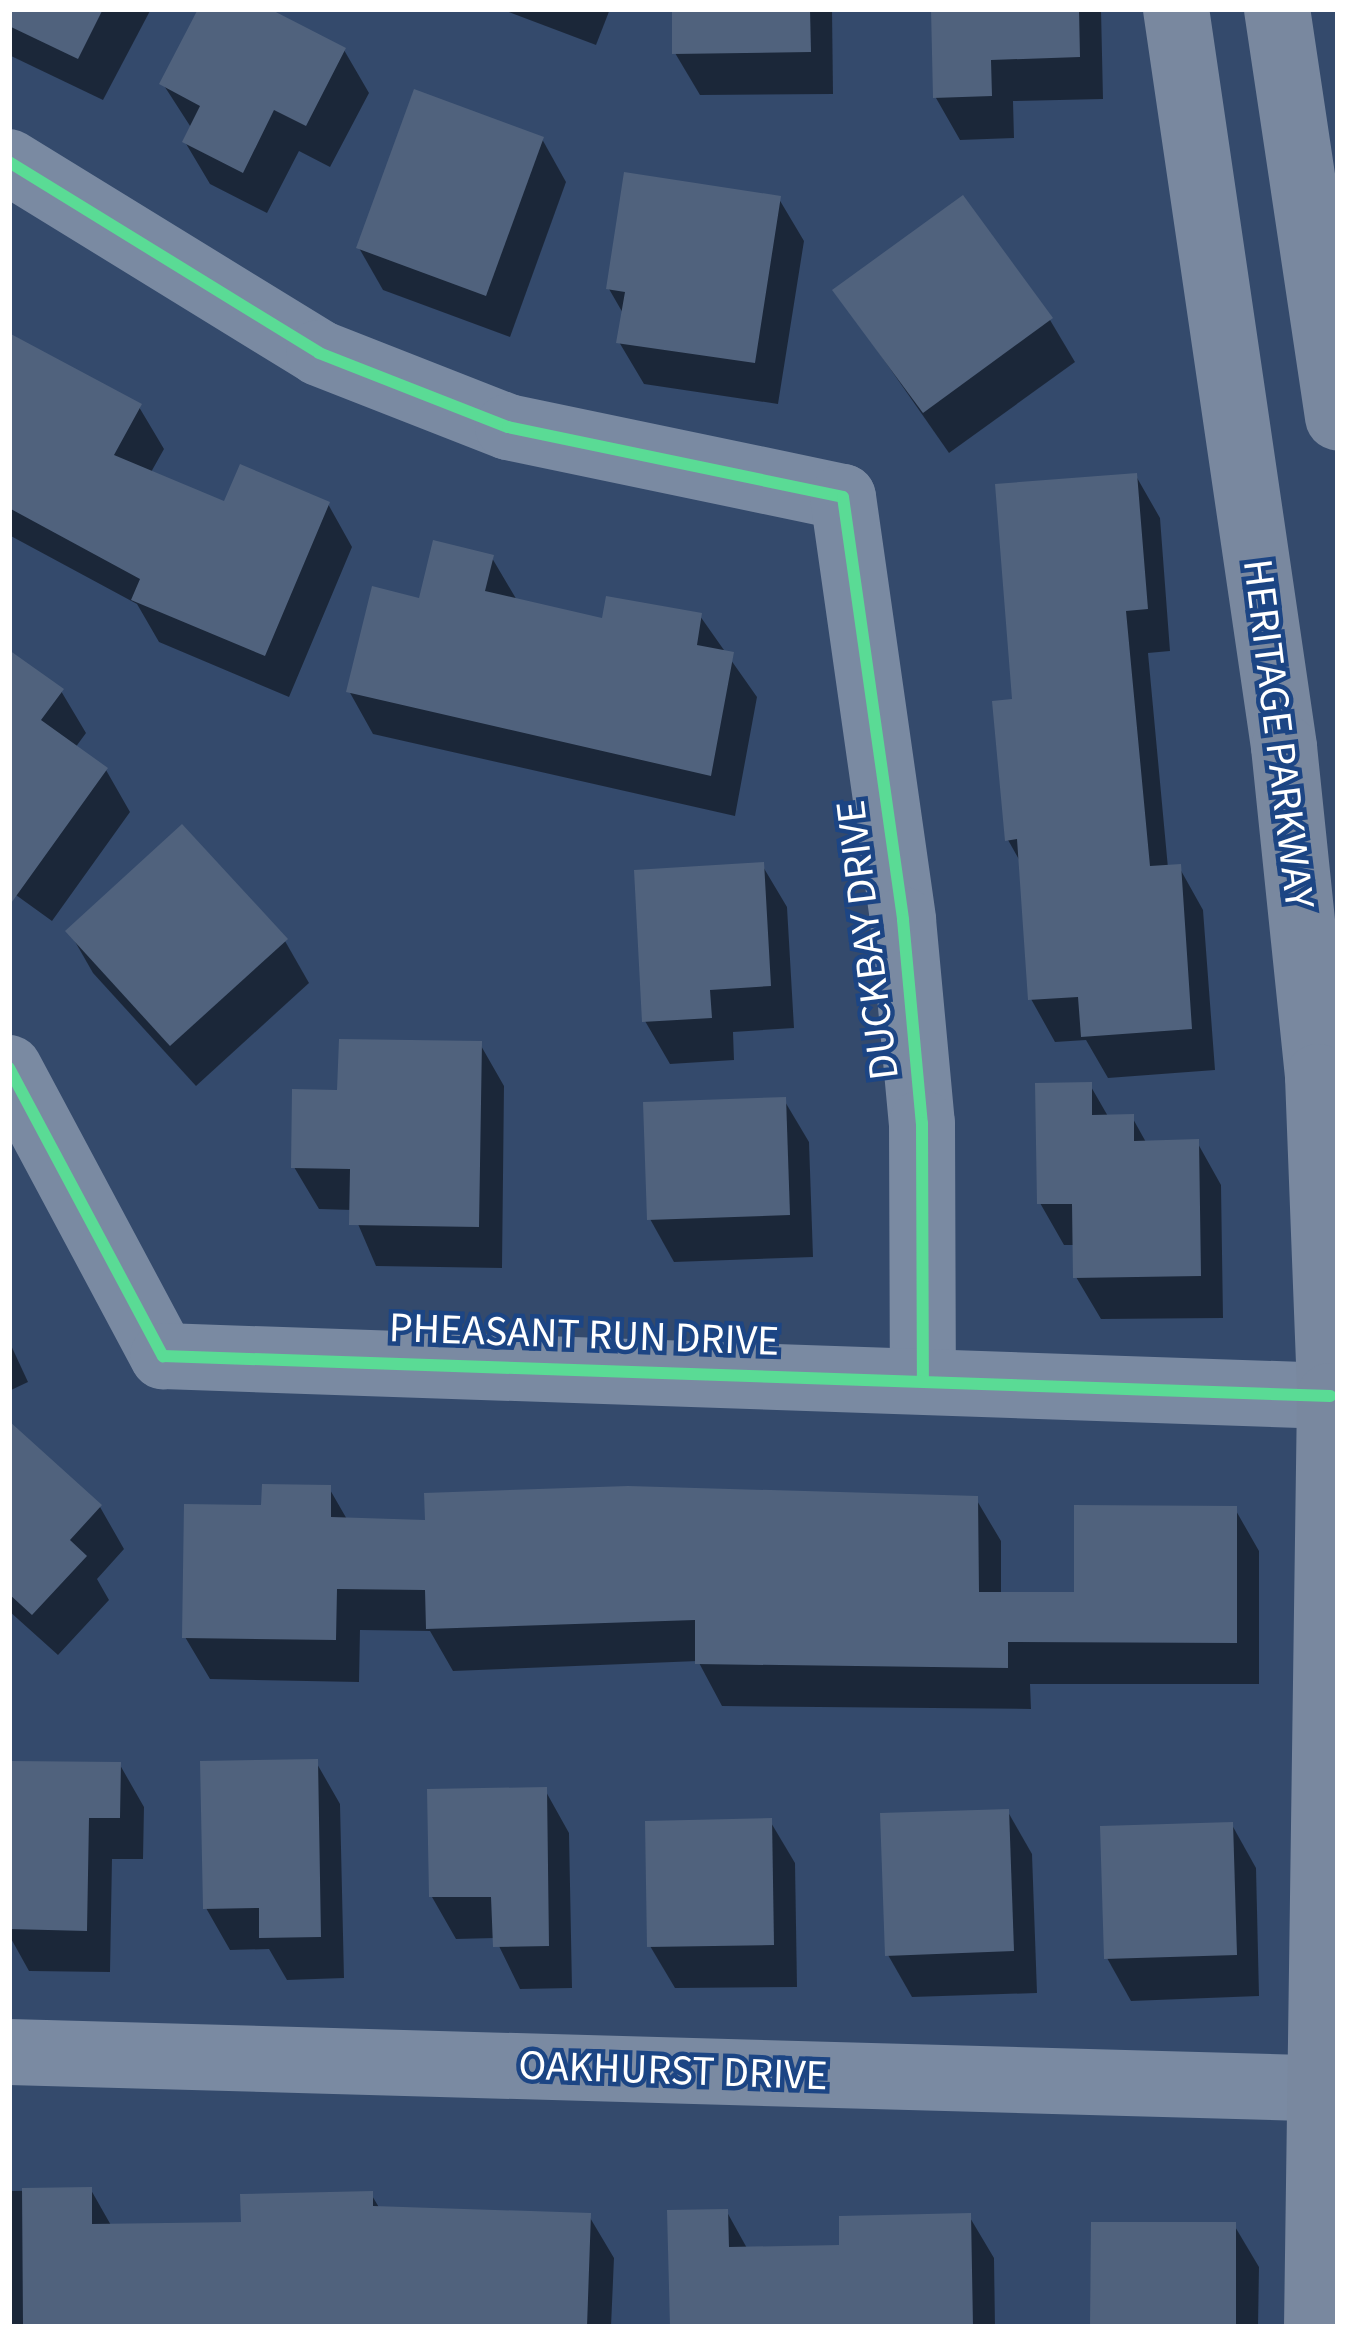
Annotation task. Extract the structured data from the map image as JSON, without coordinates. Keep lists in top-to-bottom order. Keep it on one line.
{"streets":{"main road":["HERITAGE PARKWAY"],"street":["DUCKBAY DRIVE","PHEASANT RUN DRIVE","OAKHURST DRIVE"]},"crossings":[["HERITAGE PARKWAY","PHEASANT RUN DRIVE"],["HERITAGE PARKWAY","OAKHURST DRIVE"],["DUCKBAY DRIVE","PHEASANT RUN DRIVE"]]}
